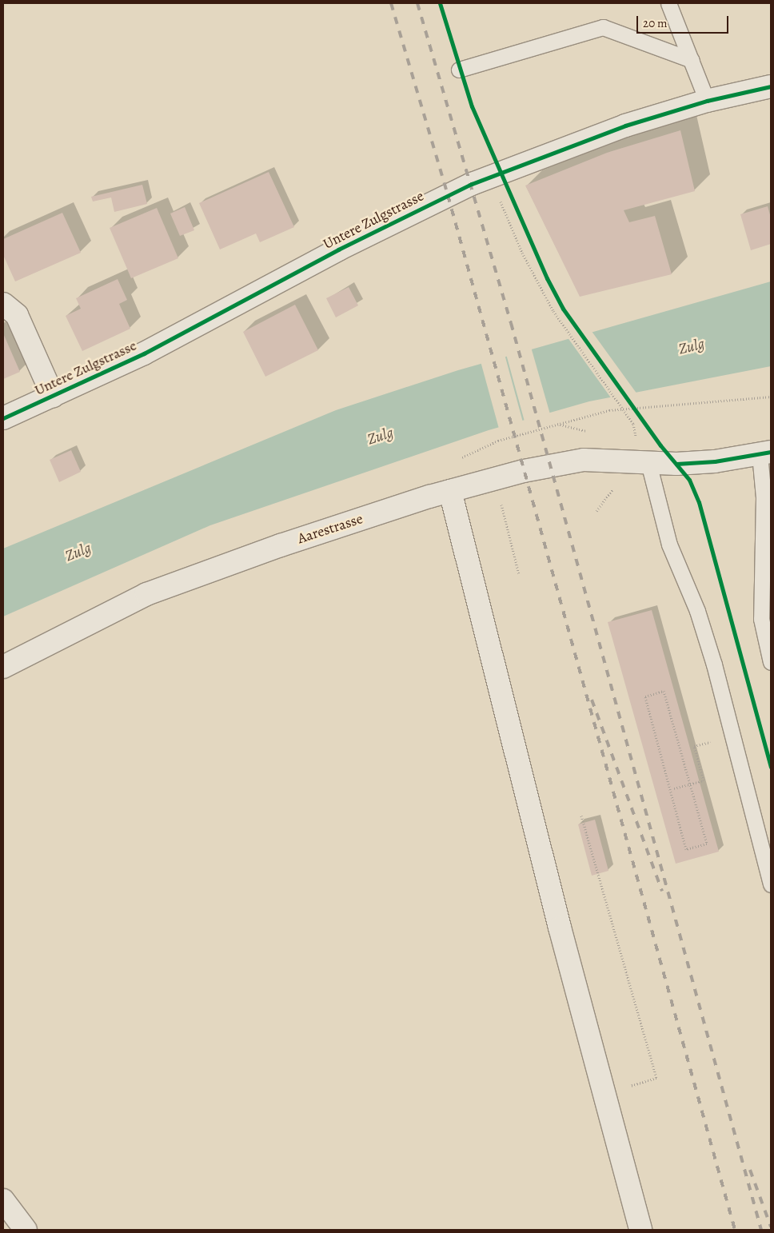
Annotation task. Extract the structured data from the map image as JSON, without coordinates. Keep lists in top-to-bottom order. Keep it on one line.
{"streets":{"street":["Untere Zulgstrasse","Aarestrasse"]},"water":["Zulg"],"scale_bar":"20 m"}
